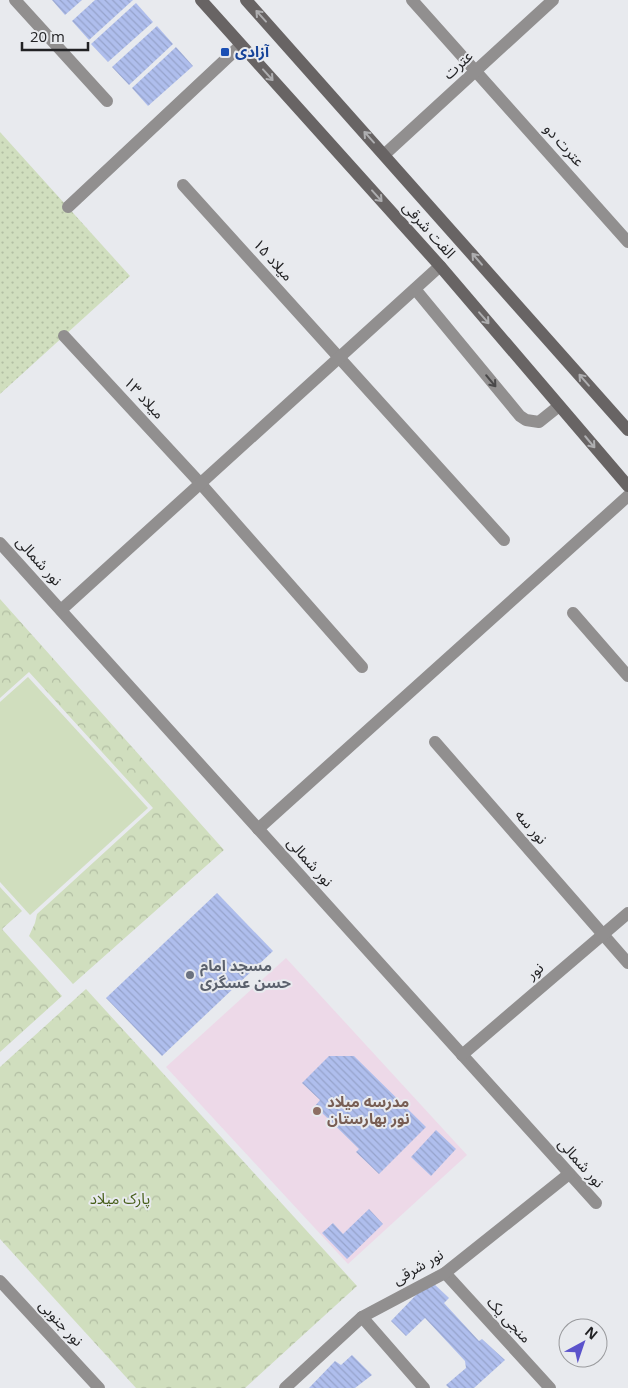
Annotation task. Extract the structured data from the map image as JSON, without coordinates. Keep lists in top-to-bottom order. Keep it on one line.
{"streets":{"main road":["الفت شرقی"],"street":["عترت","عترت دو","میلاد ۱۵","میلاد ۱۳","نور شمالی","نور سه","نور","نور شرقی","منجی یک","نور جنوبی"]},"crossings":[["عترت","عترت دو"],["عترت","الفت شرقی"],["نور شمالی","نور"],["نور شمالی","نور شرقی"],["نور سه","نور"],["نور شرقی","منجی یک"]],"parks":["پارک میلاد"],"places":{"transit":["آزادی"],"other":["مسجد امام حسن عسگری","مدرسه میلاد نور بهارستان"]},"scale_bar":"20 m","north":"top right"}
